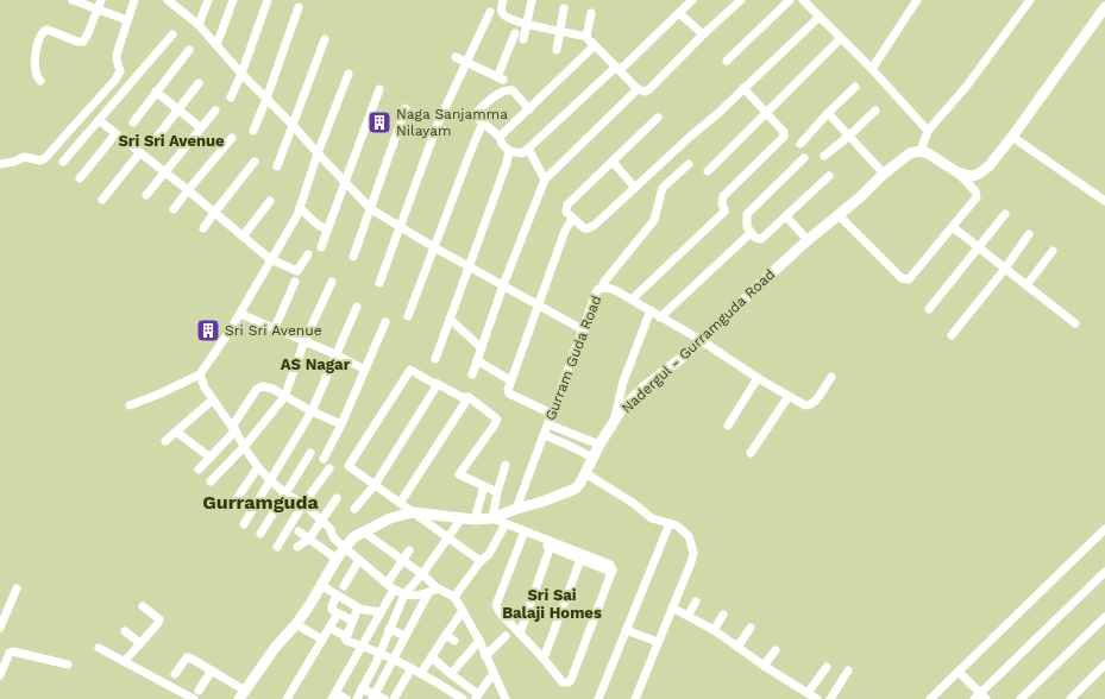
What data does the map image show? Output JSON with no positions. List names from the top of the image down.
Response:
{
  "streets": {
    "main road": ["Nadergul - Gurramguda Road"],
    "street": ["Gurram Guda Road"]
  },
  "crossings": [
    ["Nadergul - Gurramguda Road", "Gurram Guda Road"]
  ],
  "districts": [
    "Sri Sri Avenue",
    "AS Nagar",
    "Gurramguda",
    "Sri Sai Balaji Homes"
  ],
  "places": {
    "building": ["Naga Sanjamma Nilayam", "Sri Sri Avenue"]
  }
}
